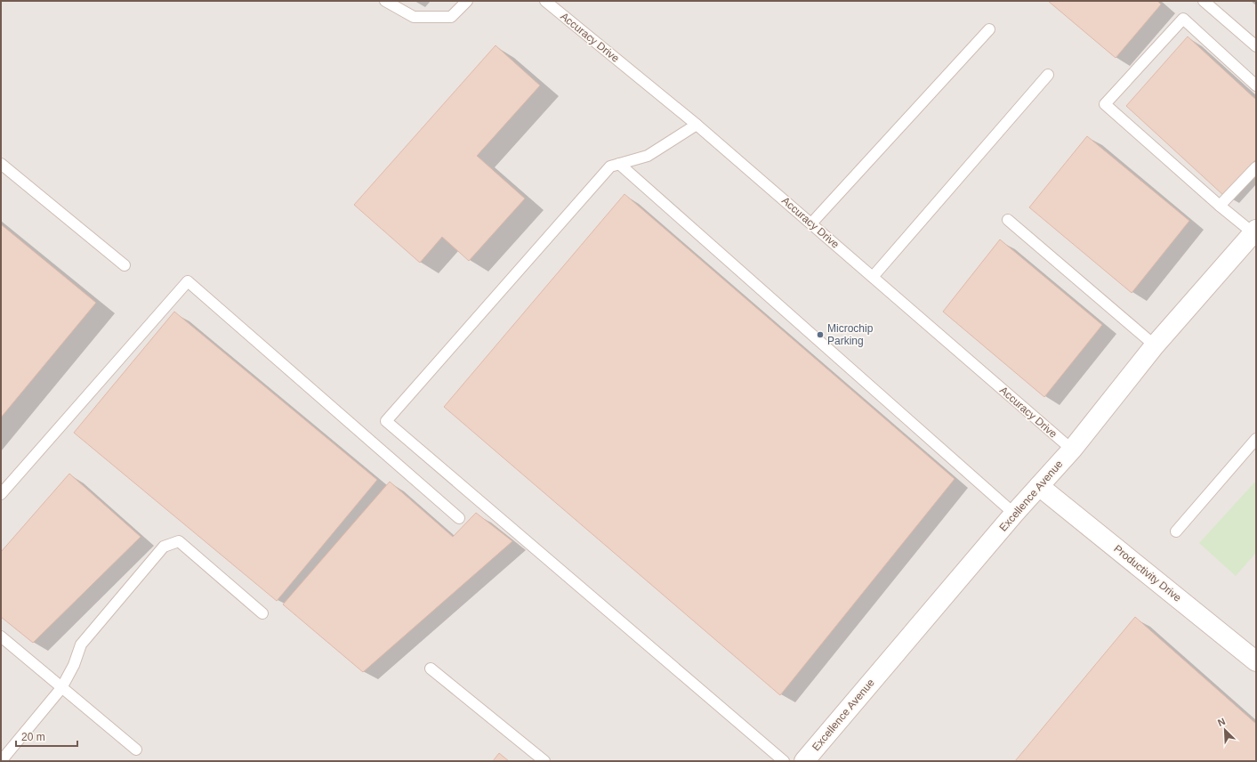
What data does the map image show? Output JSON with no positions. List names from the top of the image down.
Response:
{
  "streets": {
    "street": ["Excellence Avenue", "Productivity Drive"],
    "lane": ["Accuracy Drive"]
  },
  "crossings": [
    ["Accuracy Drive", "Excellence Avenue"],
    ["Excellence Avenue", "Productivity Drive"]
  ],
  "places": ["Microchip Parking"],
  "scale_bar": "20 m",
  "north": "top left"
}
